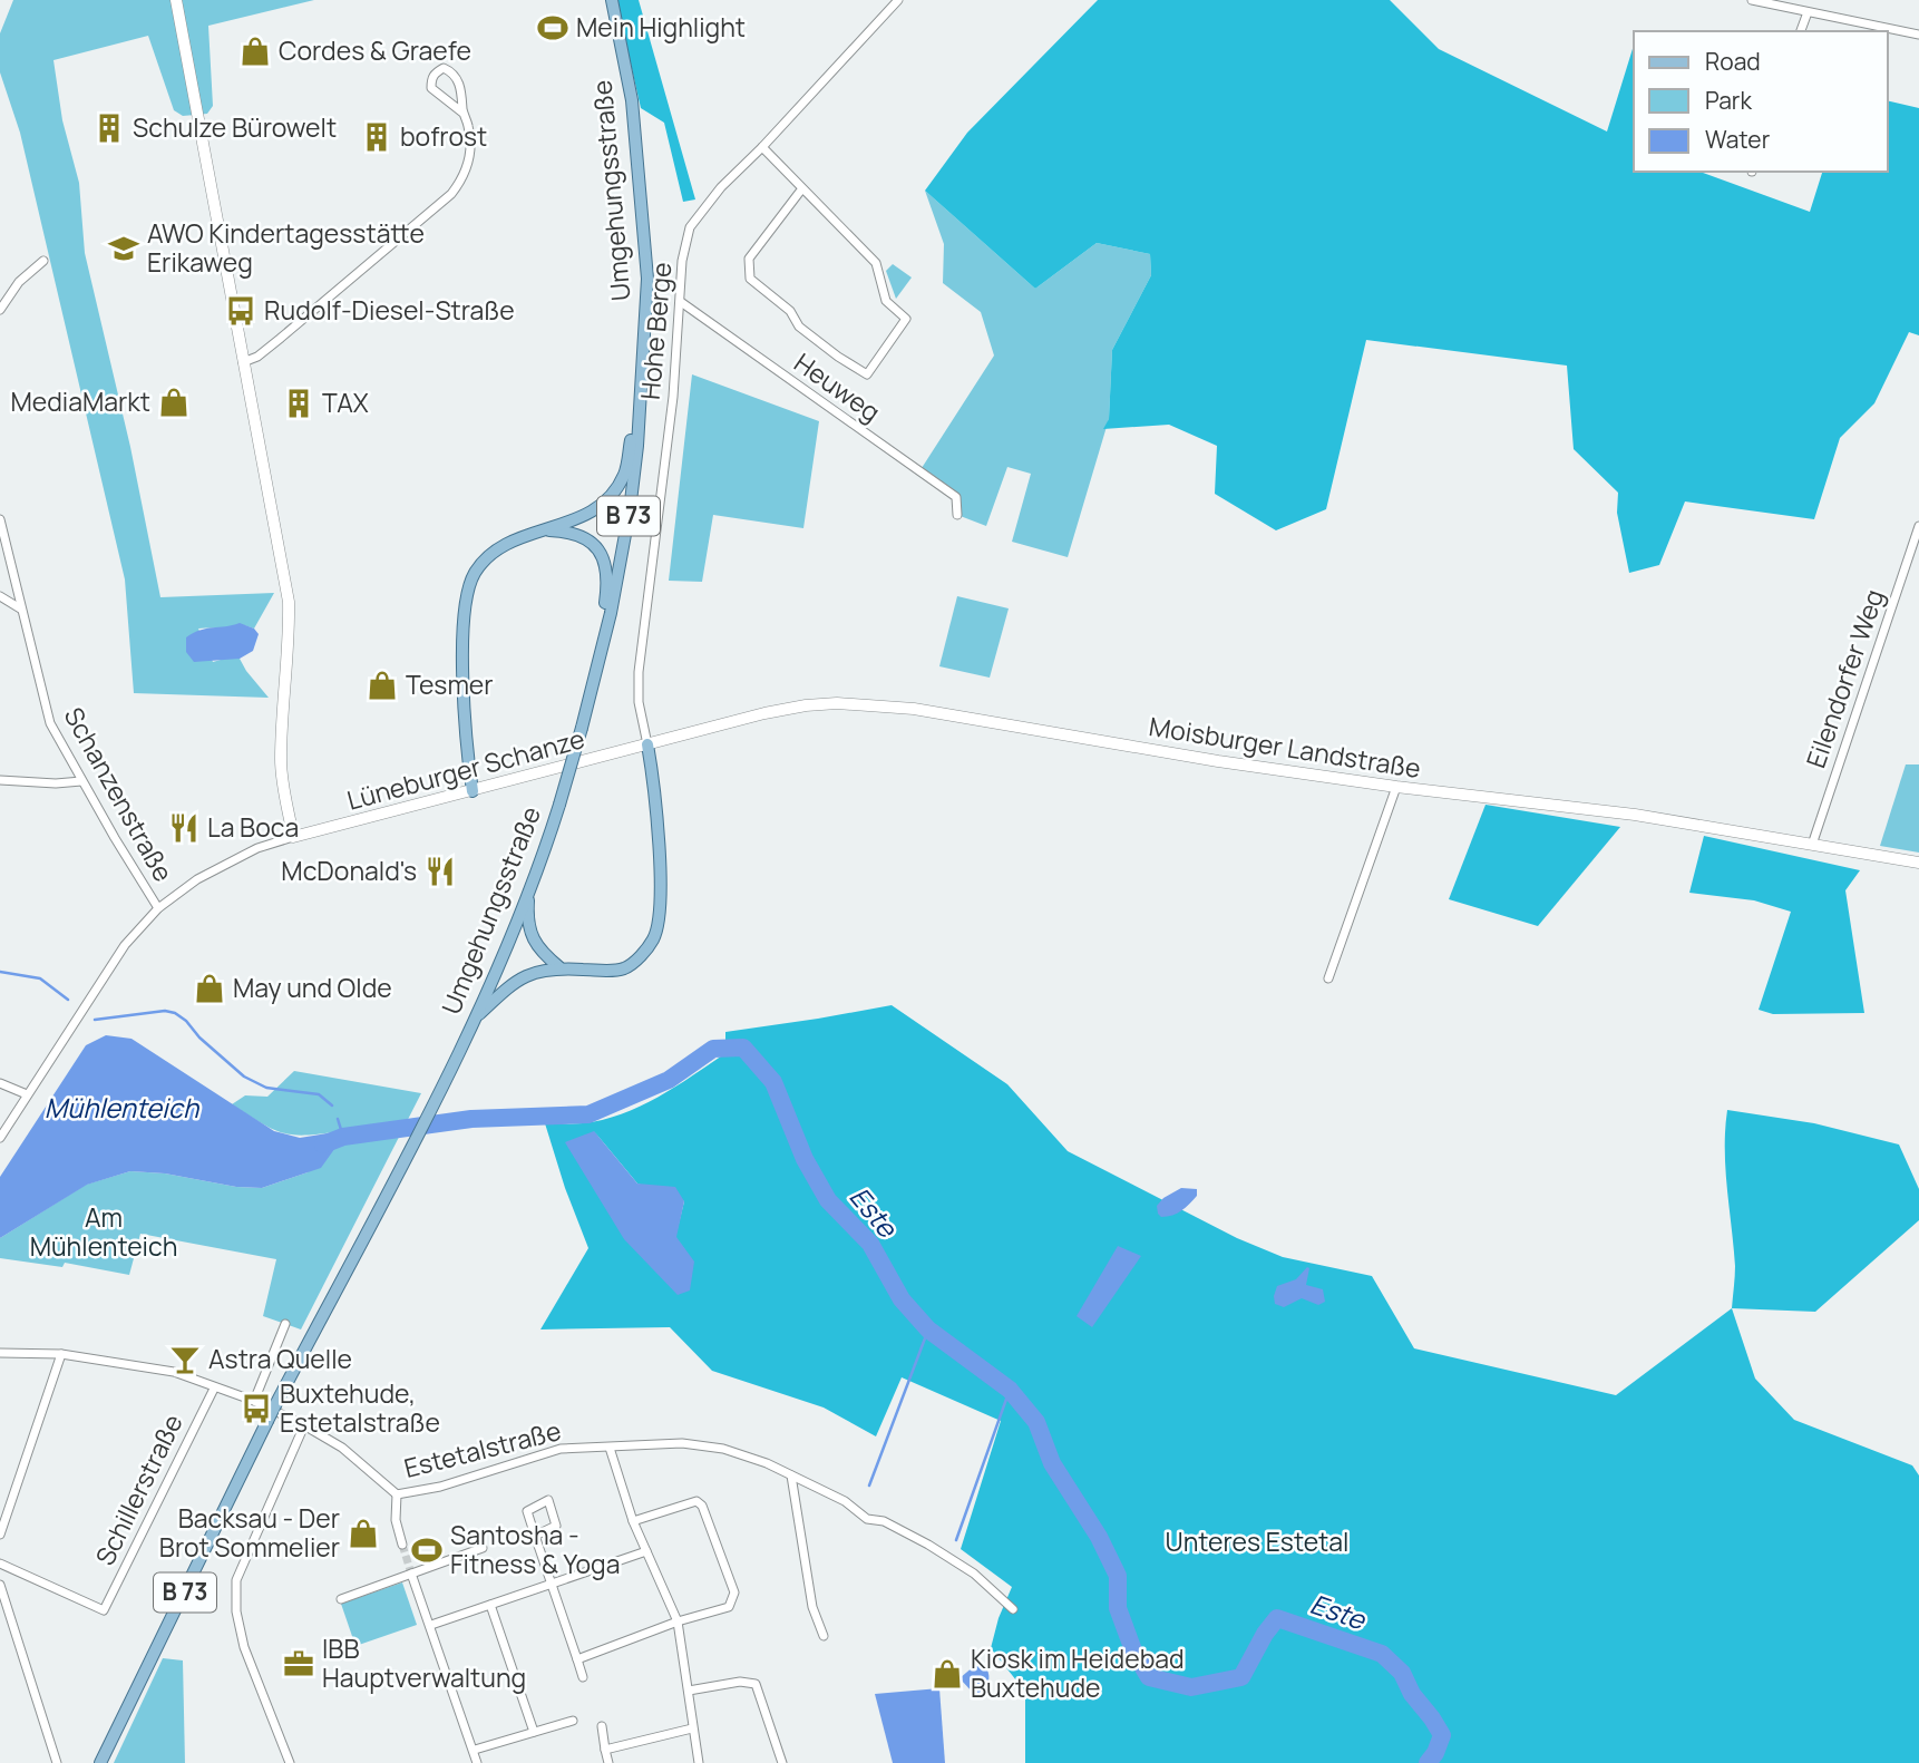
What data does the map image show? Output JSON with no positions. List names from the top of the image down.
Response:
{
  "streets": {
    "main road": [
      "Umgehungsstraße",
      "B 73",
      "Moisburger Landstraße",
      "Lüneburger Schanze"
    ],
    "street": [
      "Hohe Berge",
      "Heuweg",
      "Eilendorfer Weg",
      "Schanzenstraße",
      "Estetalstraße",
      "Schillerstraße"
    ]
  },
  "crossings": [
    ["Hohe Berge", "Heuweg"],
    ["Hohe Berge", "Moisburger Landstraße"],
    ["Hohe Berge", "Lüneburger Schanze"],
    ["Eilendorfer Weg", "Moisburger Landstraße"],
    ["Moisburger Landstraße", "Lüneburger Schanze"],
    ["Lüneburger Schanze", "Schanzenstraße"],
    ["Estetalstraße", "Schillerstraße"]
  ],
  "water": ["Mühlenteich", "Este"],
  "parks": ["Am Mühlenteich", "Unteres Estetal"],
  "places": {
    "sports": ["Mein Highlight", "Santosha - Fitness & Yoga"],
    "shop": [
      "Cordes & Graefe",
      "MediaMarkt",
      "Tesmer",
      "May und Olde",
      "Backsau - Der Brot Sommelier",
      "Kiosk im Heidebad Buxtehude"
    ],
    "building": ["Schulze Bürowelt", "bofrost", "TAX"],
    "school or university": ["AWO Kindertagesstätte Erikaweg"],
    "bus stop": ["Rudolf-Diesel-Straße", "Buxtehude, Estetalstraße"],
    "restaurant": ["La Boca", "McDonald's"],
    "bar": ["Astra Quelle"],
    "office": ["IBB Hauptverwaltung"]
  },
  "legend": ["Road", "Park", "Water"]
}
